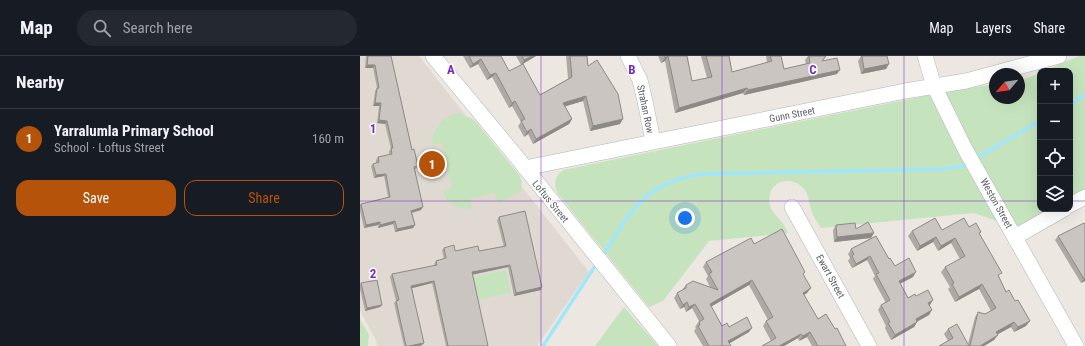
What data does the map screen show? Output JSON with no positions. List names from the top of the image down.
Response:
{
  "streets": {
    "street": [
      "Strahan Row",
      "Gunn Street",
      "Loftus Street",
      "Weston Street",
      "Ewart Street"
    ]
  },
  "crossings": [
    ["Strahan Row", "Gunn Street"],
    ["Gunn Street", "Loftus Street"],
    ["Gunn Street", "Weston Street"]
  ],
  "north": "bottom left",
  "page": {
    "header": "Map",
    "search": "Search here",
    "nav": ["Map", "Layers", "Share"],
    "heading": "Nearby",
    "map_buttons": ["+", "−"],
    "list": [
      {
        "mark": "1",
        "name": "Yarralumla Primary School",
        "note": "School · Loftus Street",
        "value": "160 m"
      }
    ],
    "pins": "1",
    "buttons": ["Save", "Share"]
  },
  "grid": {
    "columns": ["A", "B", "C"],
    "rows": ["1", "2"]
  }
}
